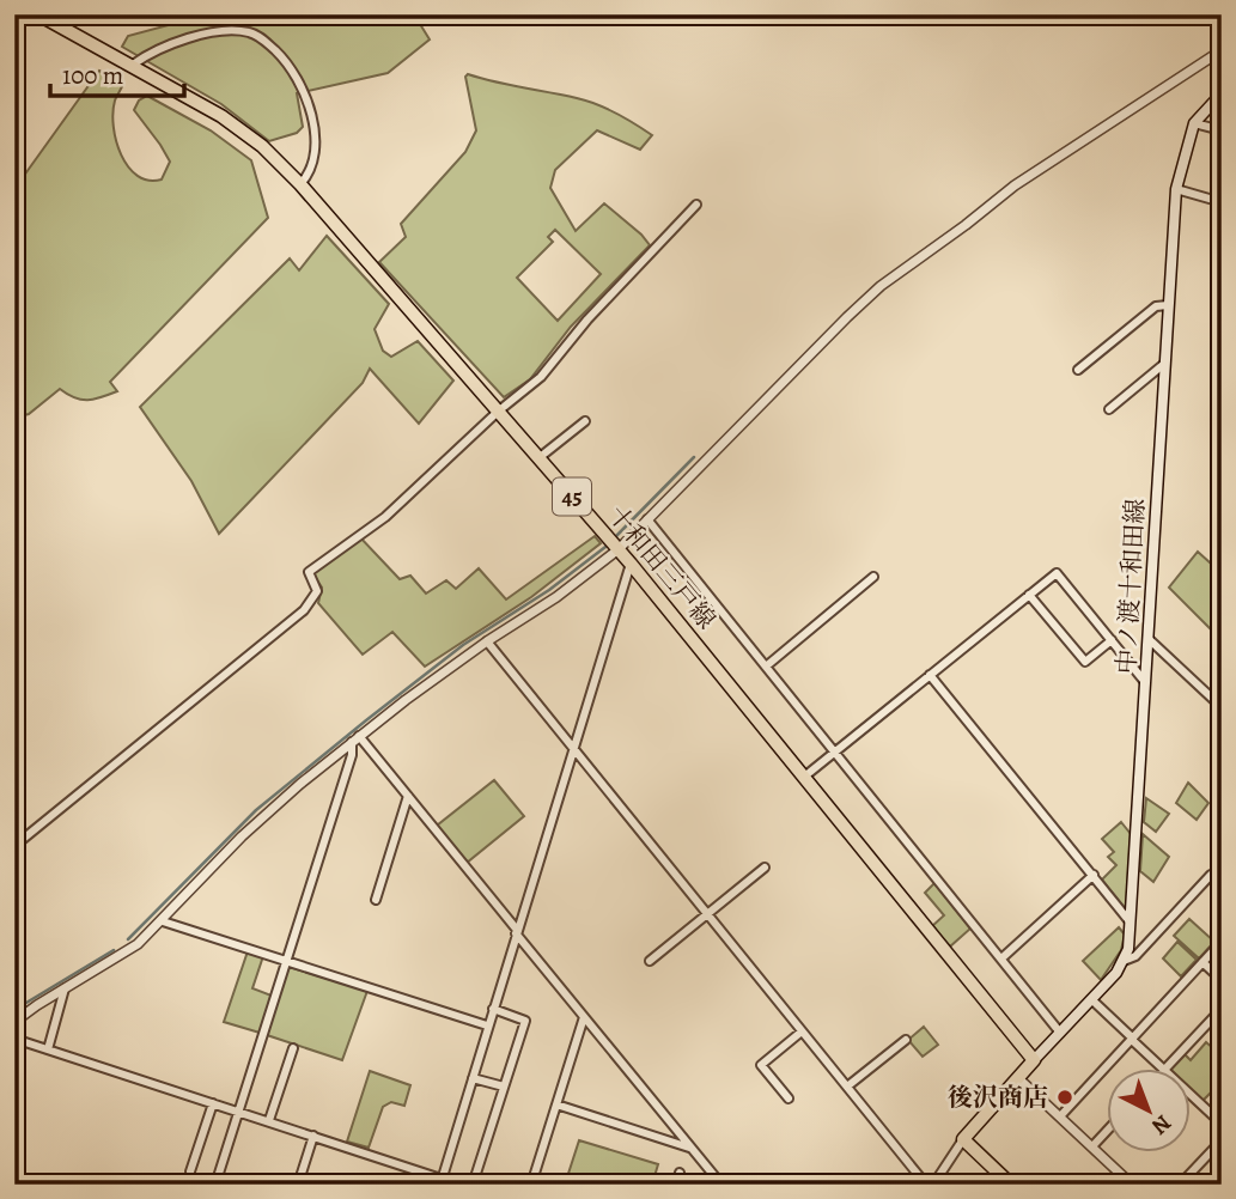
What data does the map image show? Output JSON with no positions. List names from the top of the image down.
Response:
{
  "streets": {
    "main road": ["45", "十和田三戸線", "中ノ渡十和田線"]
  },
  "crossings": [
    ["十和田三戸線", "中ノ渡十和田線"]
  ],
  "places": ["後沢商店"],
  "scale_bar": "100 m",
  "north": "bottom right"
}
